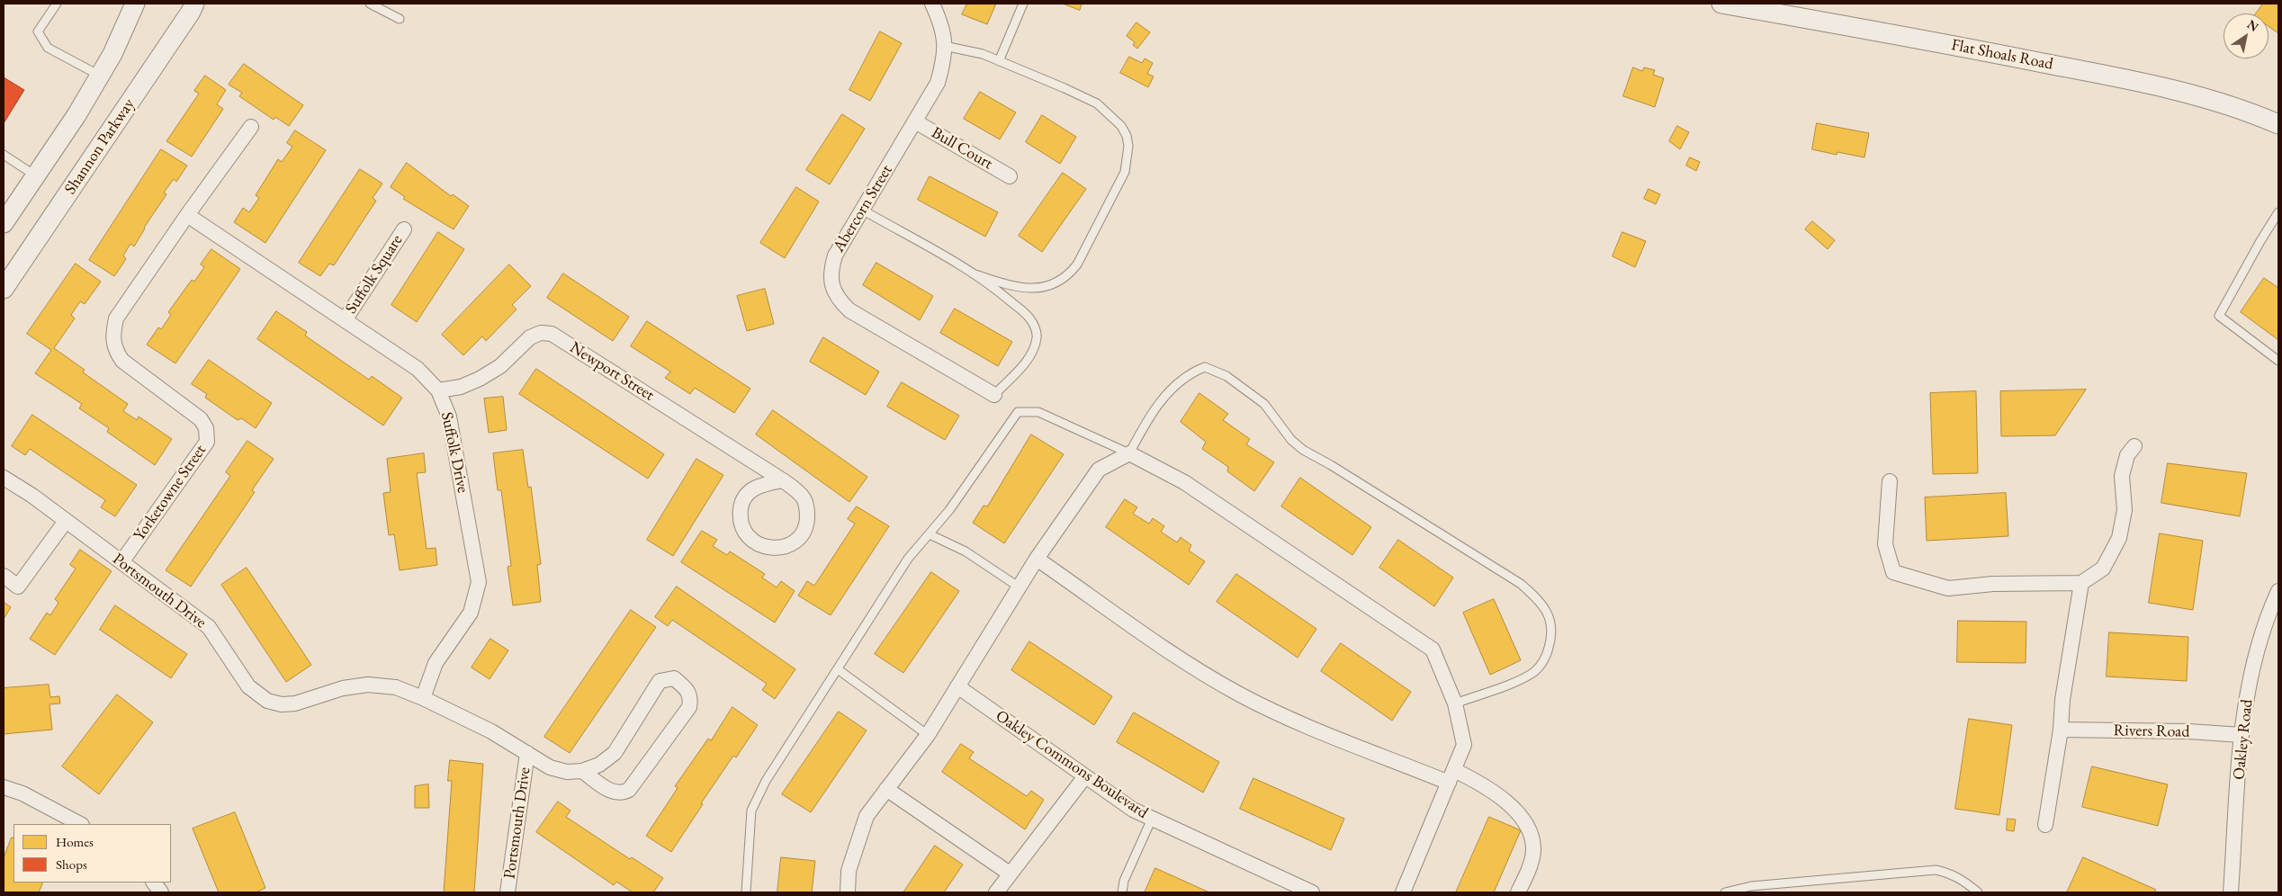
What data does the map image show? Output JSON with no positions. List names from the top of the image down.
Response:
{
  "streets": {
    "street": [
      "Flat Shoals Road",
      "Shannon Parkway",
      "Bull Court",
      "Abercorn Street",
      "Suffolk Square",
      "Newport Street",
      "Suffolk Drive",
      "Yorketowne Street",
      "Portsmouth Drive",
      "Rivers Road",
      "Oakley Road",
      "Oakley Commons Boulevard"
    ]
  },
  "crossings": [
    ["Bull Court", "Abercorn Street"],
    ["Suffolk Square", "Suffolk Drive"],
    ["Newport Street", "Suffolk Drive"],
    ["Suffolk Drive", "Yorketowne Street"],
    ["Suffolk Drive", "Portsmouth Drive"],
    ["Yorketowne Street", "Portsmouth Drive"],
    ["Rivers Road", "Oakley Road"]
  ],
  "legend": ["Homes", "Shops"],
  "north": "top right"
}
